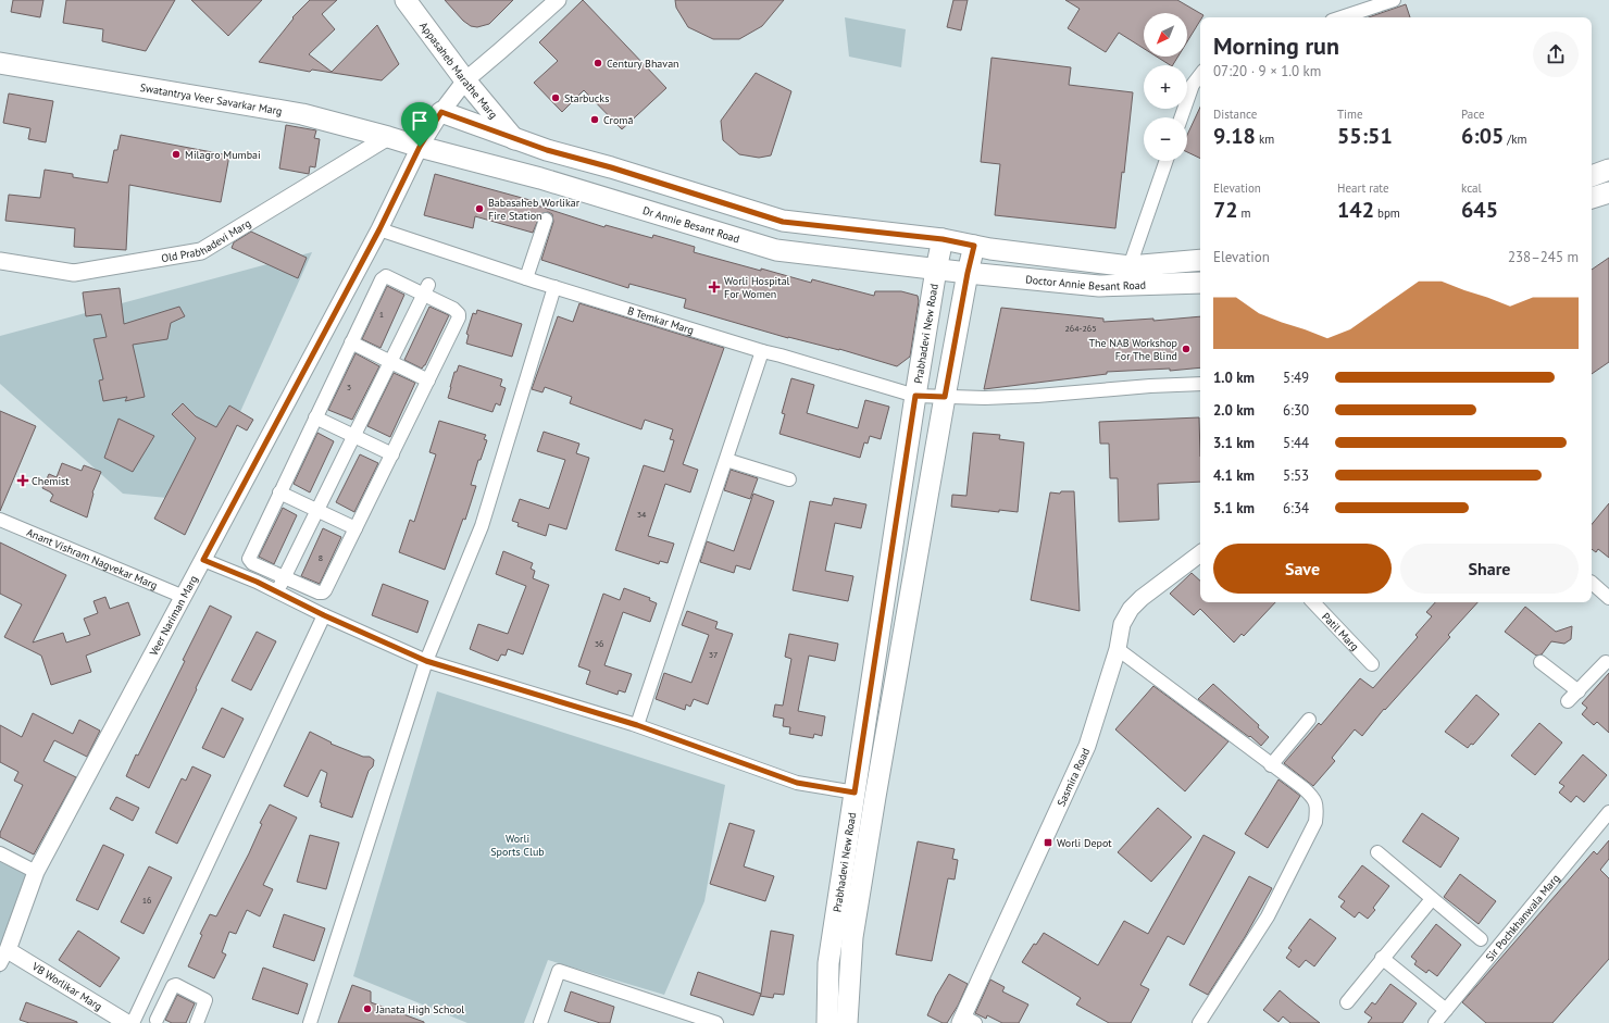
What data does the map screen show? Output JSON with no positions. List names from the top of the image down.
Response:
{
  "streets": {
    "main road": [
      "Appasaheb Marathe Marg",
      "Swatantrya Veer Savarkar Marg",
      "Dr Annie Besant Road",
      "Doctor Annie Besant Road",
      "Prabhadevi New Road"
    ],
    "street": [
      "Old Prabhadevi Marg",
      "B Temkar Marg",
      "Anant Vishram Nagvekar Marg",
      "Veer Nariman Marg",
      "Patil Marg",
      "Sasmira Road",
      "Sir Pochkhanwala Marg",
      "VB Worlikar Marg"
    ]
  },
  "crossings": [
    ["Appasaheb Marathe Marg", "Veer Nariman Marg"],
    ["Swatantrya Veer Savarkar Marg", "Dr Annie Besant Road"],
    ["Swatantrya Veer Savarkar Marg", "Old Prabhadevi Marg"],
    ["Swatantrya Veer Savarkar Marg", "Veer Nariman Marg"],
    ["Dr Annie Besant Road", "Doctor Annie Besant Road"],
    ["Dr Annie Besant Road", "Prabhadevi New Road"],
    ["Dr Annie Besant Road", "Veer Nariman Marg"],
    ["Doctor Annie Besant Road", "Prabhadevi New Road"],
    ["B Temkar Marg", "Prabhadevi New Road"],
    ["B Temkar Marg", "Veer Nariman Marg"],
    ["Anant Vishram Nagvekar Marg", "Veer Nariman Marg"],
    ["Veer Nariman Marg", "VB Worlikar Marg"]
  ],
  "parks": ["Worli Sports Club"],
  "places": {
    "other": [
      "Century Bhavan",
      "Starbucks",
      "Cromā",
      "Milagro Mumbai",
      "Babasaheb Worlikar Fire Station",
      "The NAB Workshop For The Blind",
      "Janata High School"
    ],
    "health": ["Worli Hospital For Women", "Chemist"],
    "transit": ["Worli Depot"]
  },
  "house_numbers": [
    "1",
    "264-265",
    "3",
    "34",
    "8",
    "36",
    "37",
    "16"
  ],
  "north": "bottom left",
  "page": {
    "map_buttons": ["+", "−"],
    "heading": ["Morning run", "07:20 · 9 × 1.0 km"],
    "stats": [
      ["Distance", "9.18 km"],
      ["Time", "55:51"],
      ["Pace", "6:05 /km"],
      ["Elevation", "72 m"],
      ["Heart rate", "142 bpm"],
      ["kcal", "645"]
    ],
    "chart": ["Elevation", "238–245 m"],
    "list": [
      {
        "name": "1.0 km",
        "note": "5:49"
      },
      {
        "name": "2.0 km",
        "note": "6:30"
      },
      {
        "name": "3.1 km",
        "note": "5:44"
      },
      {
        "name": "4.1 km",
        "note": "5:53"
      },
      {
        "name": "5.1 km",
        "note": "6:34"
      }
    ],
    "buttons": ["Save", "Share"]
  }
}
